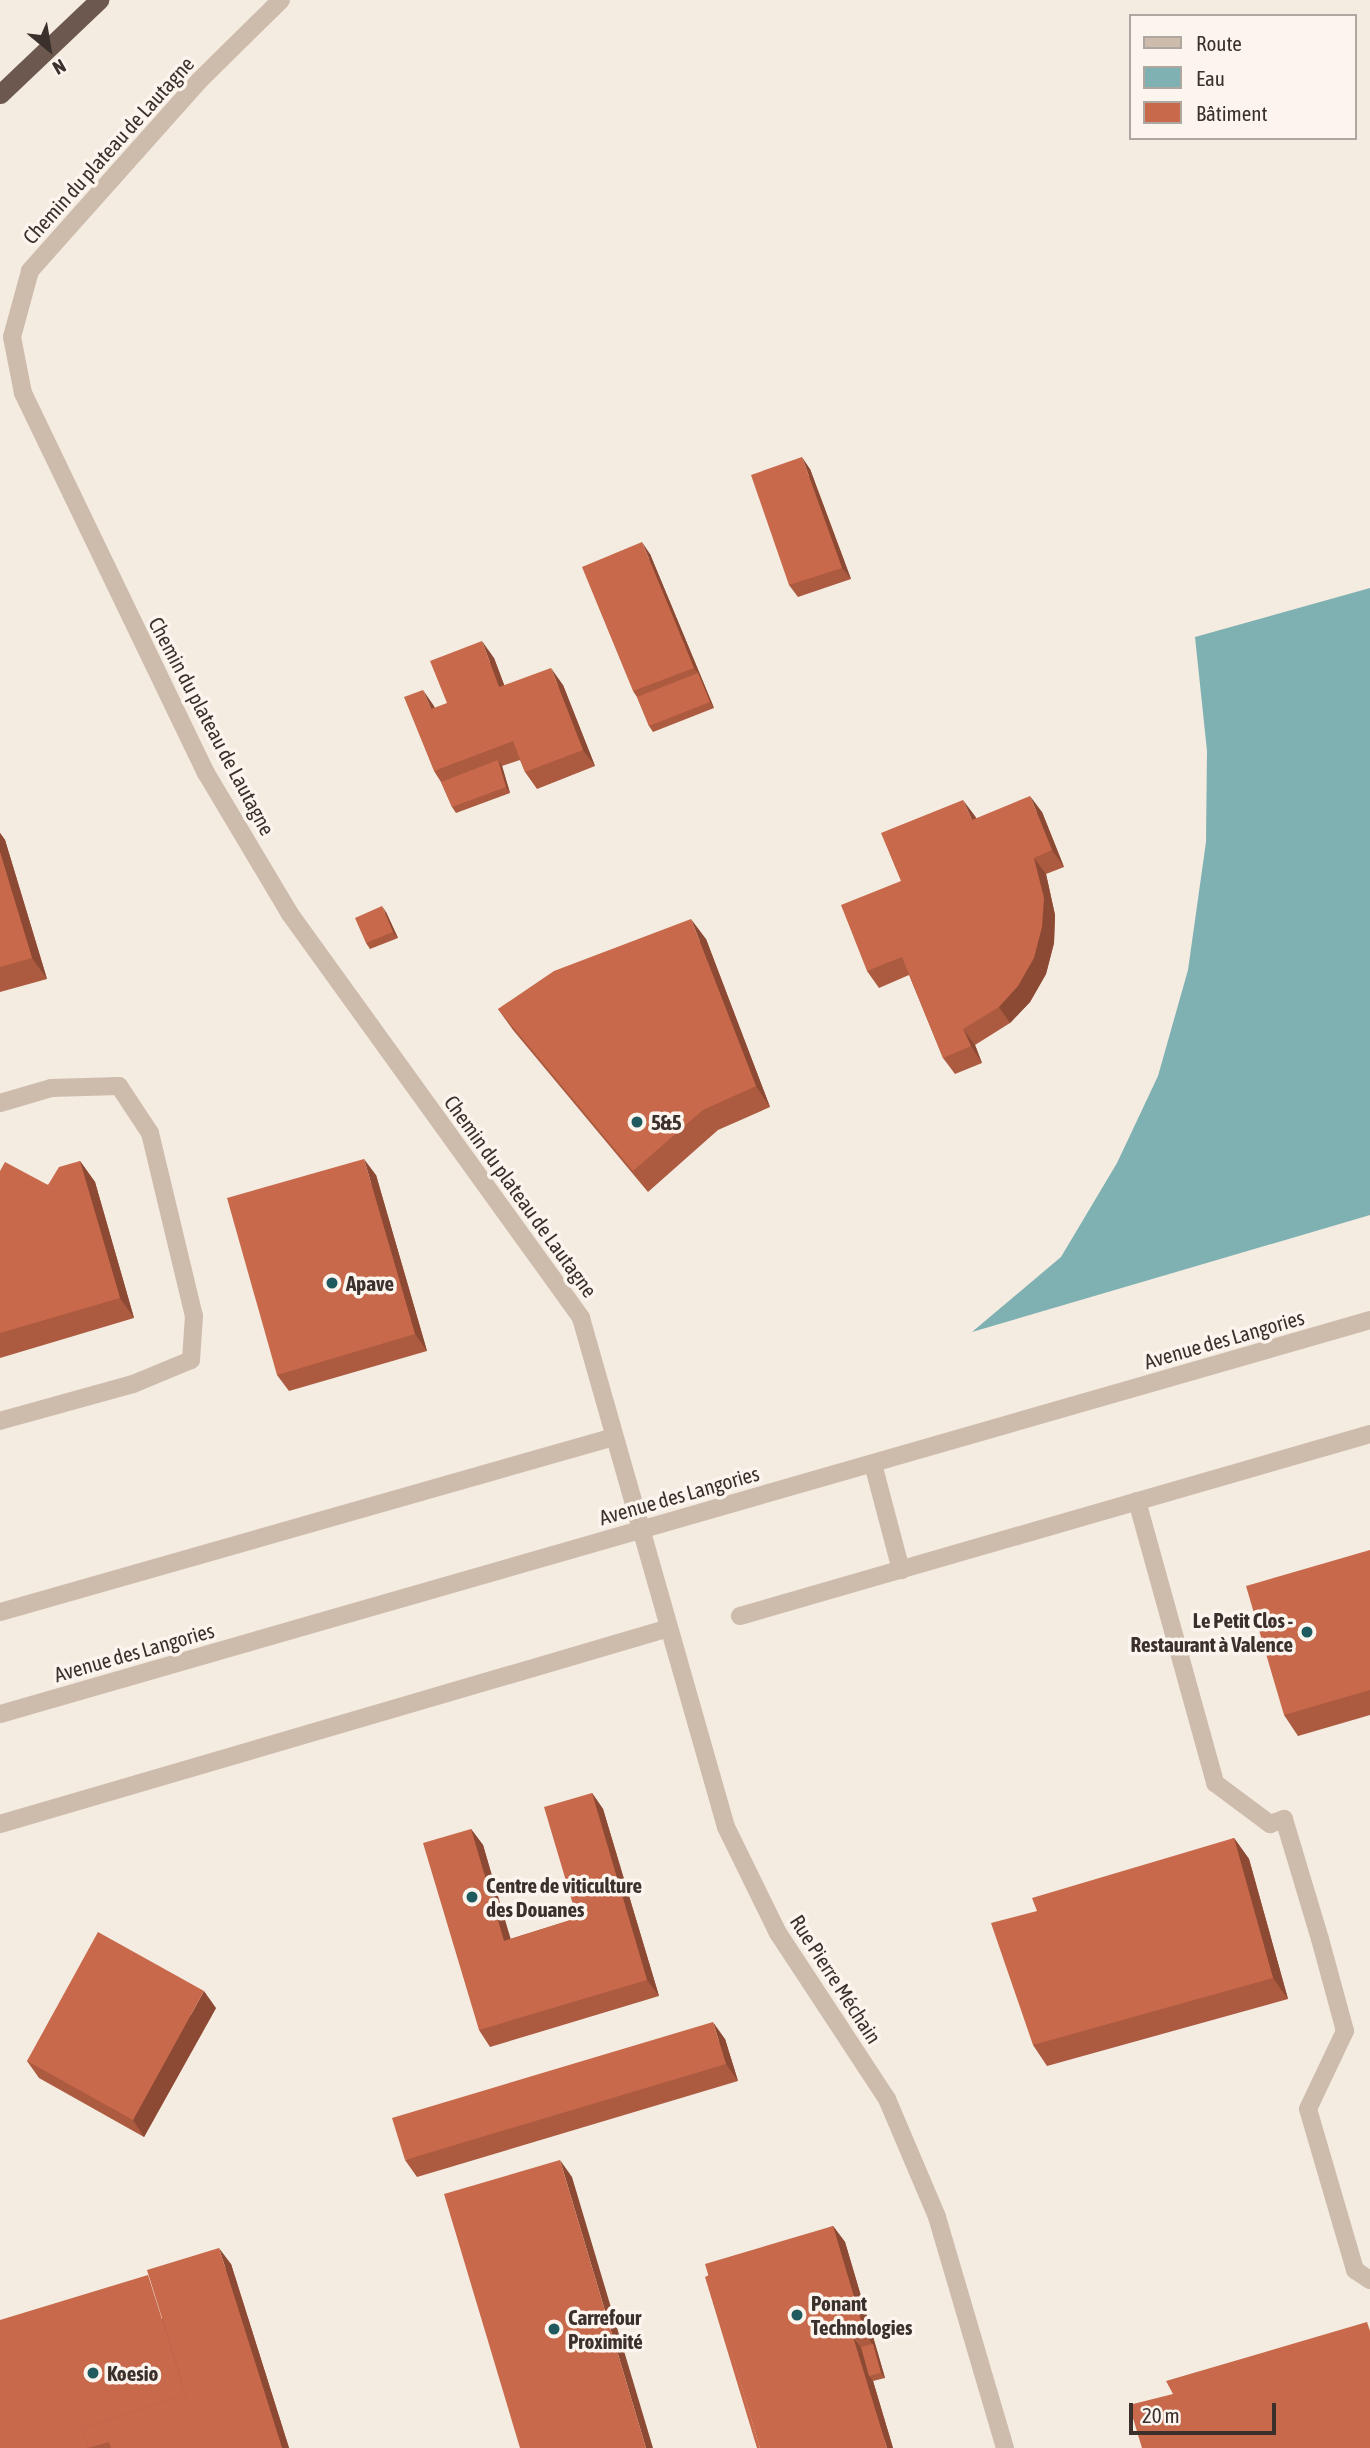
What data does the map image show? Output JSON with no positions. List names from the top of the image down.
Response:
{
  "streets": {
    "street": ["Chemin du plateau de Lautagne", "Avenue des Langories", "Rue Pierre Méchain"]
  },
  "crossings": [
    ["Chemin du plateau de Lautagne", "Avenue des Langories"],
    ["Chemin du plateau de Lautagne", "Rue Pierre Méchain"],
    ["Avenue des Langories", "Rue Pierre Méchain"]
  ],
  "places": [
    "5&5",
    "Apave",
    "Le Petit Clos - Restaurant à Valence",
    "Centre de viticulture des Douanes",
    "Ponant Technologies",
    "Carrefour Proximité",
    "Koesio"
  ],
  "legend": ["Route", "Eau", "Bâtiment"],
  "scale_bar": "20 m",
  "north": "bottom right"
}
